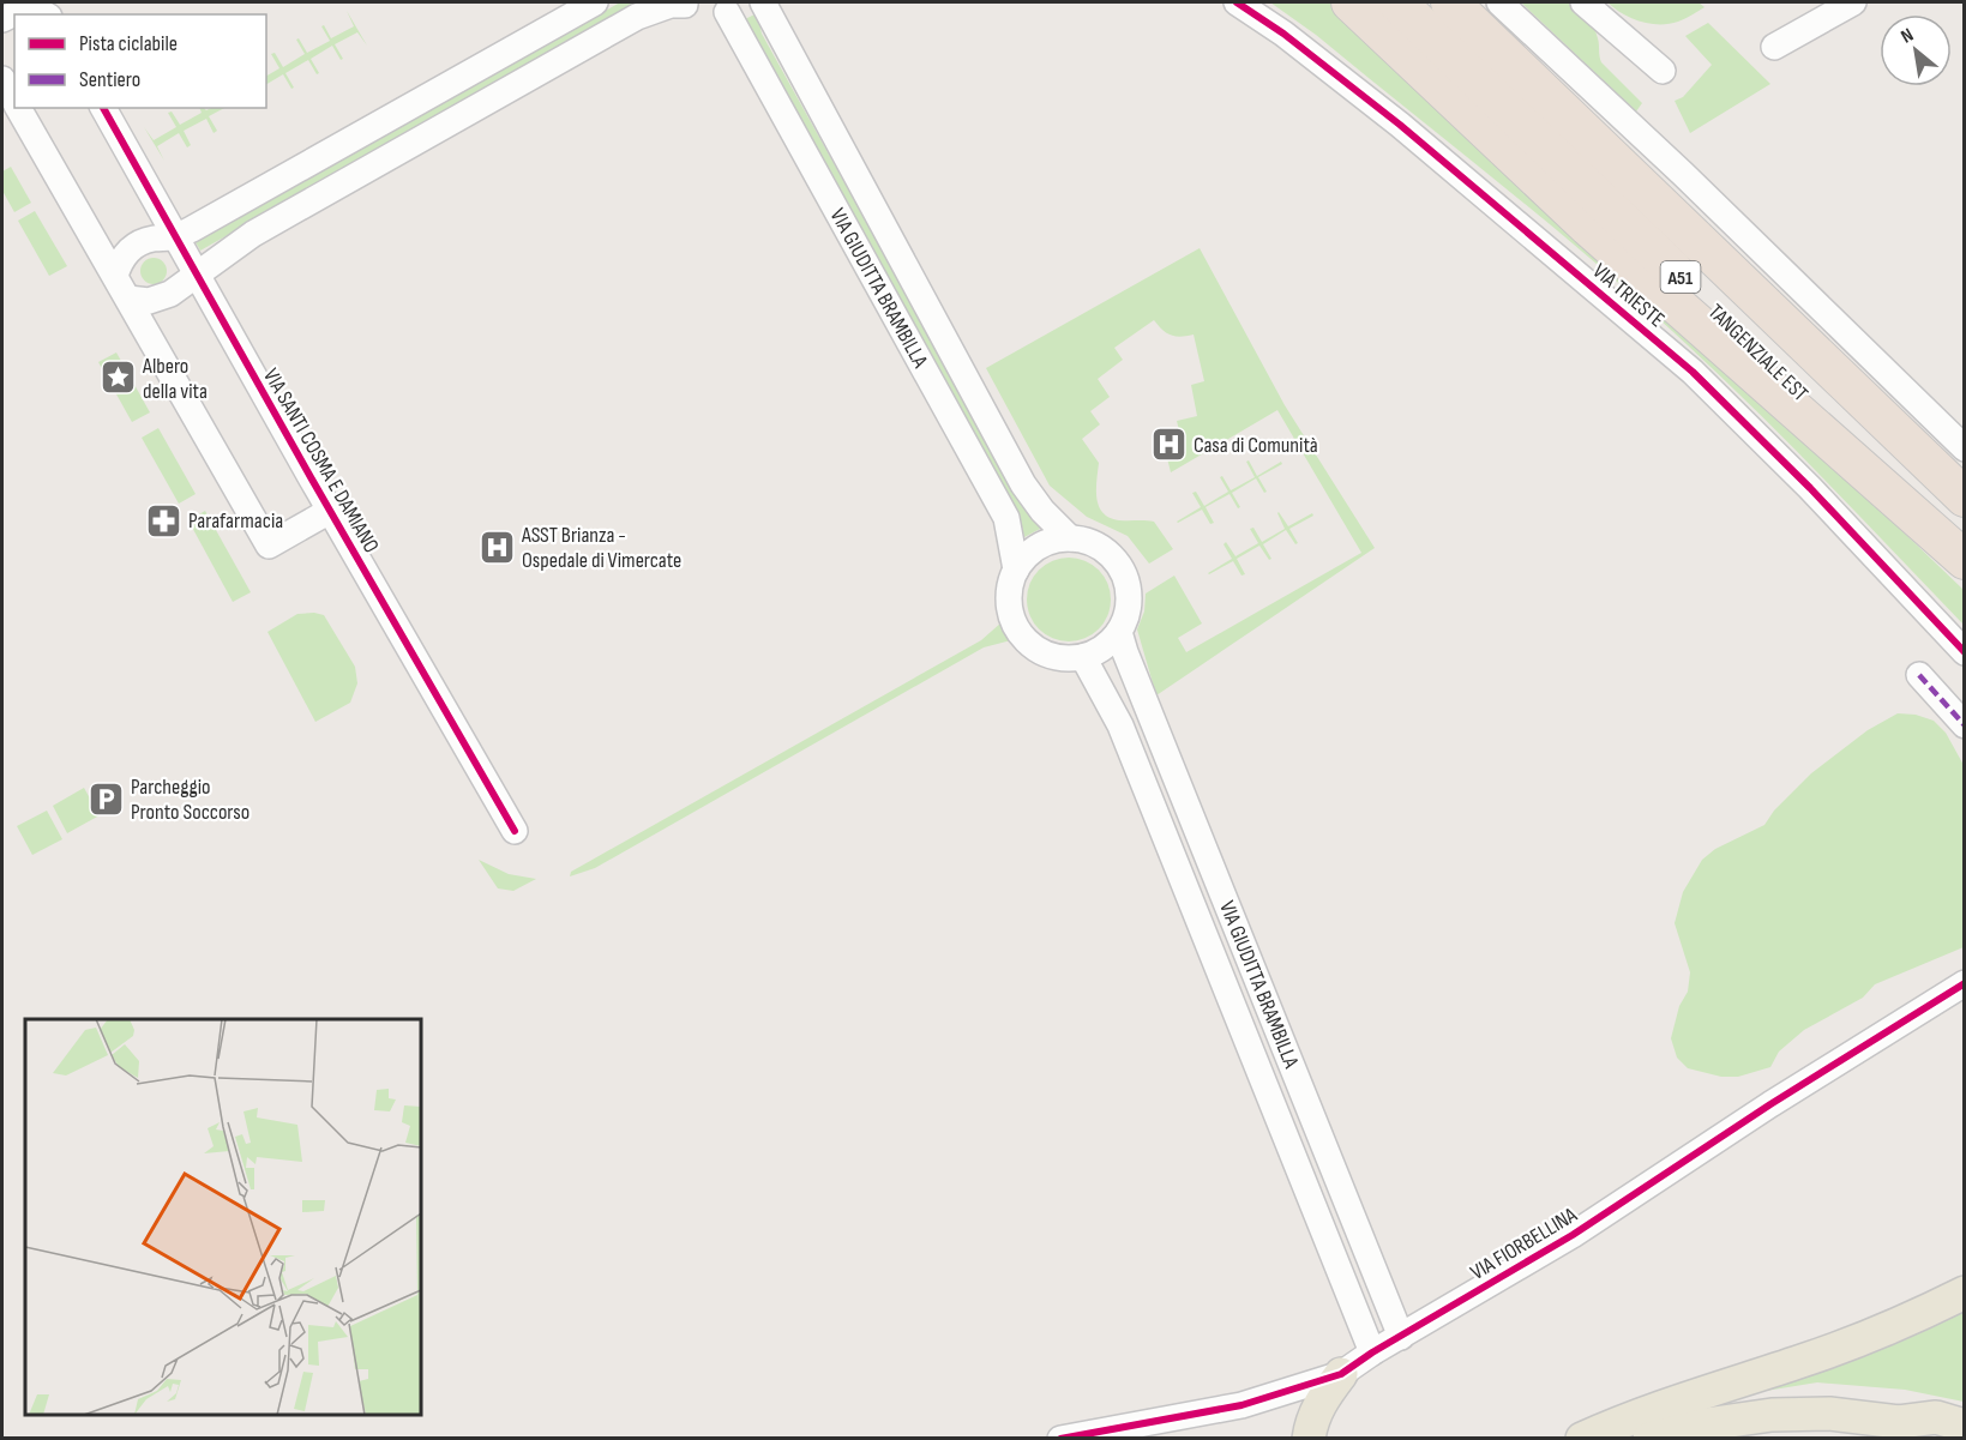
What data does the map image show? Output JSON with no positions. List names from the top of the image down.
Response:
{
  "streets": {
    "highway": ["A51", "TANGENZIALE EST"],
    "street": [
      "VIA GIUDITTA BRAMBILLA",
      "VIA TRIESTE",
      "VIA SANTI COSMA E DAMIANO",
      "VIA FIORBELLINA"
    ]
  },
  "crossings": [
    ["VIA GIUDITTA BRAMBILLA", "VIA FIORBELLINA"]
  ],
  "places": {
    "place": ["Albero della vita"],
    "hospital": ["Casa di Comunità", "ASST Brianza - Ospedale di Vimercate"],
    "pharmacy": ["Parafarmacia"],
    "parking": ["Parcheggio Pronto Soccorso"]
  },
  "legend": ["Pista ciclabile", "Sentiero"],
  "north": "top left"
}
